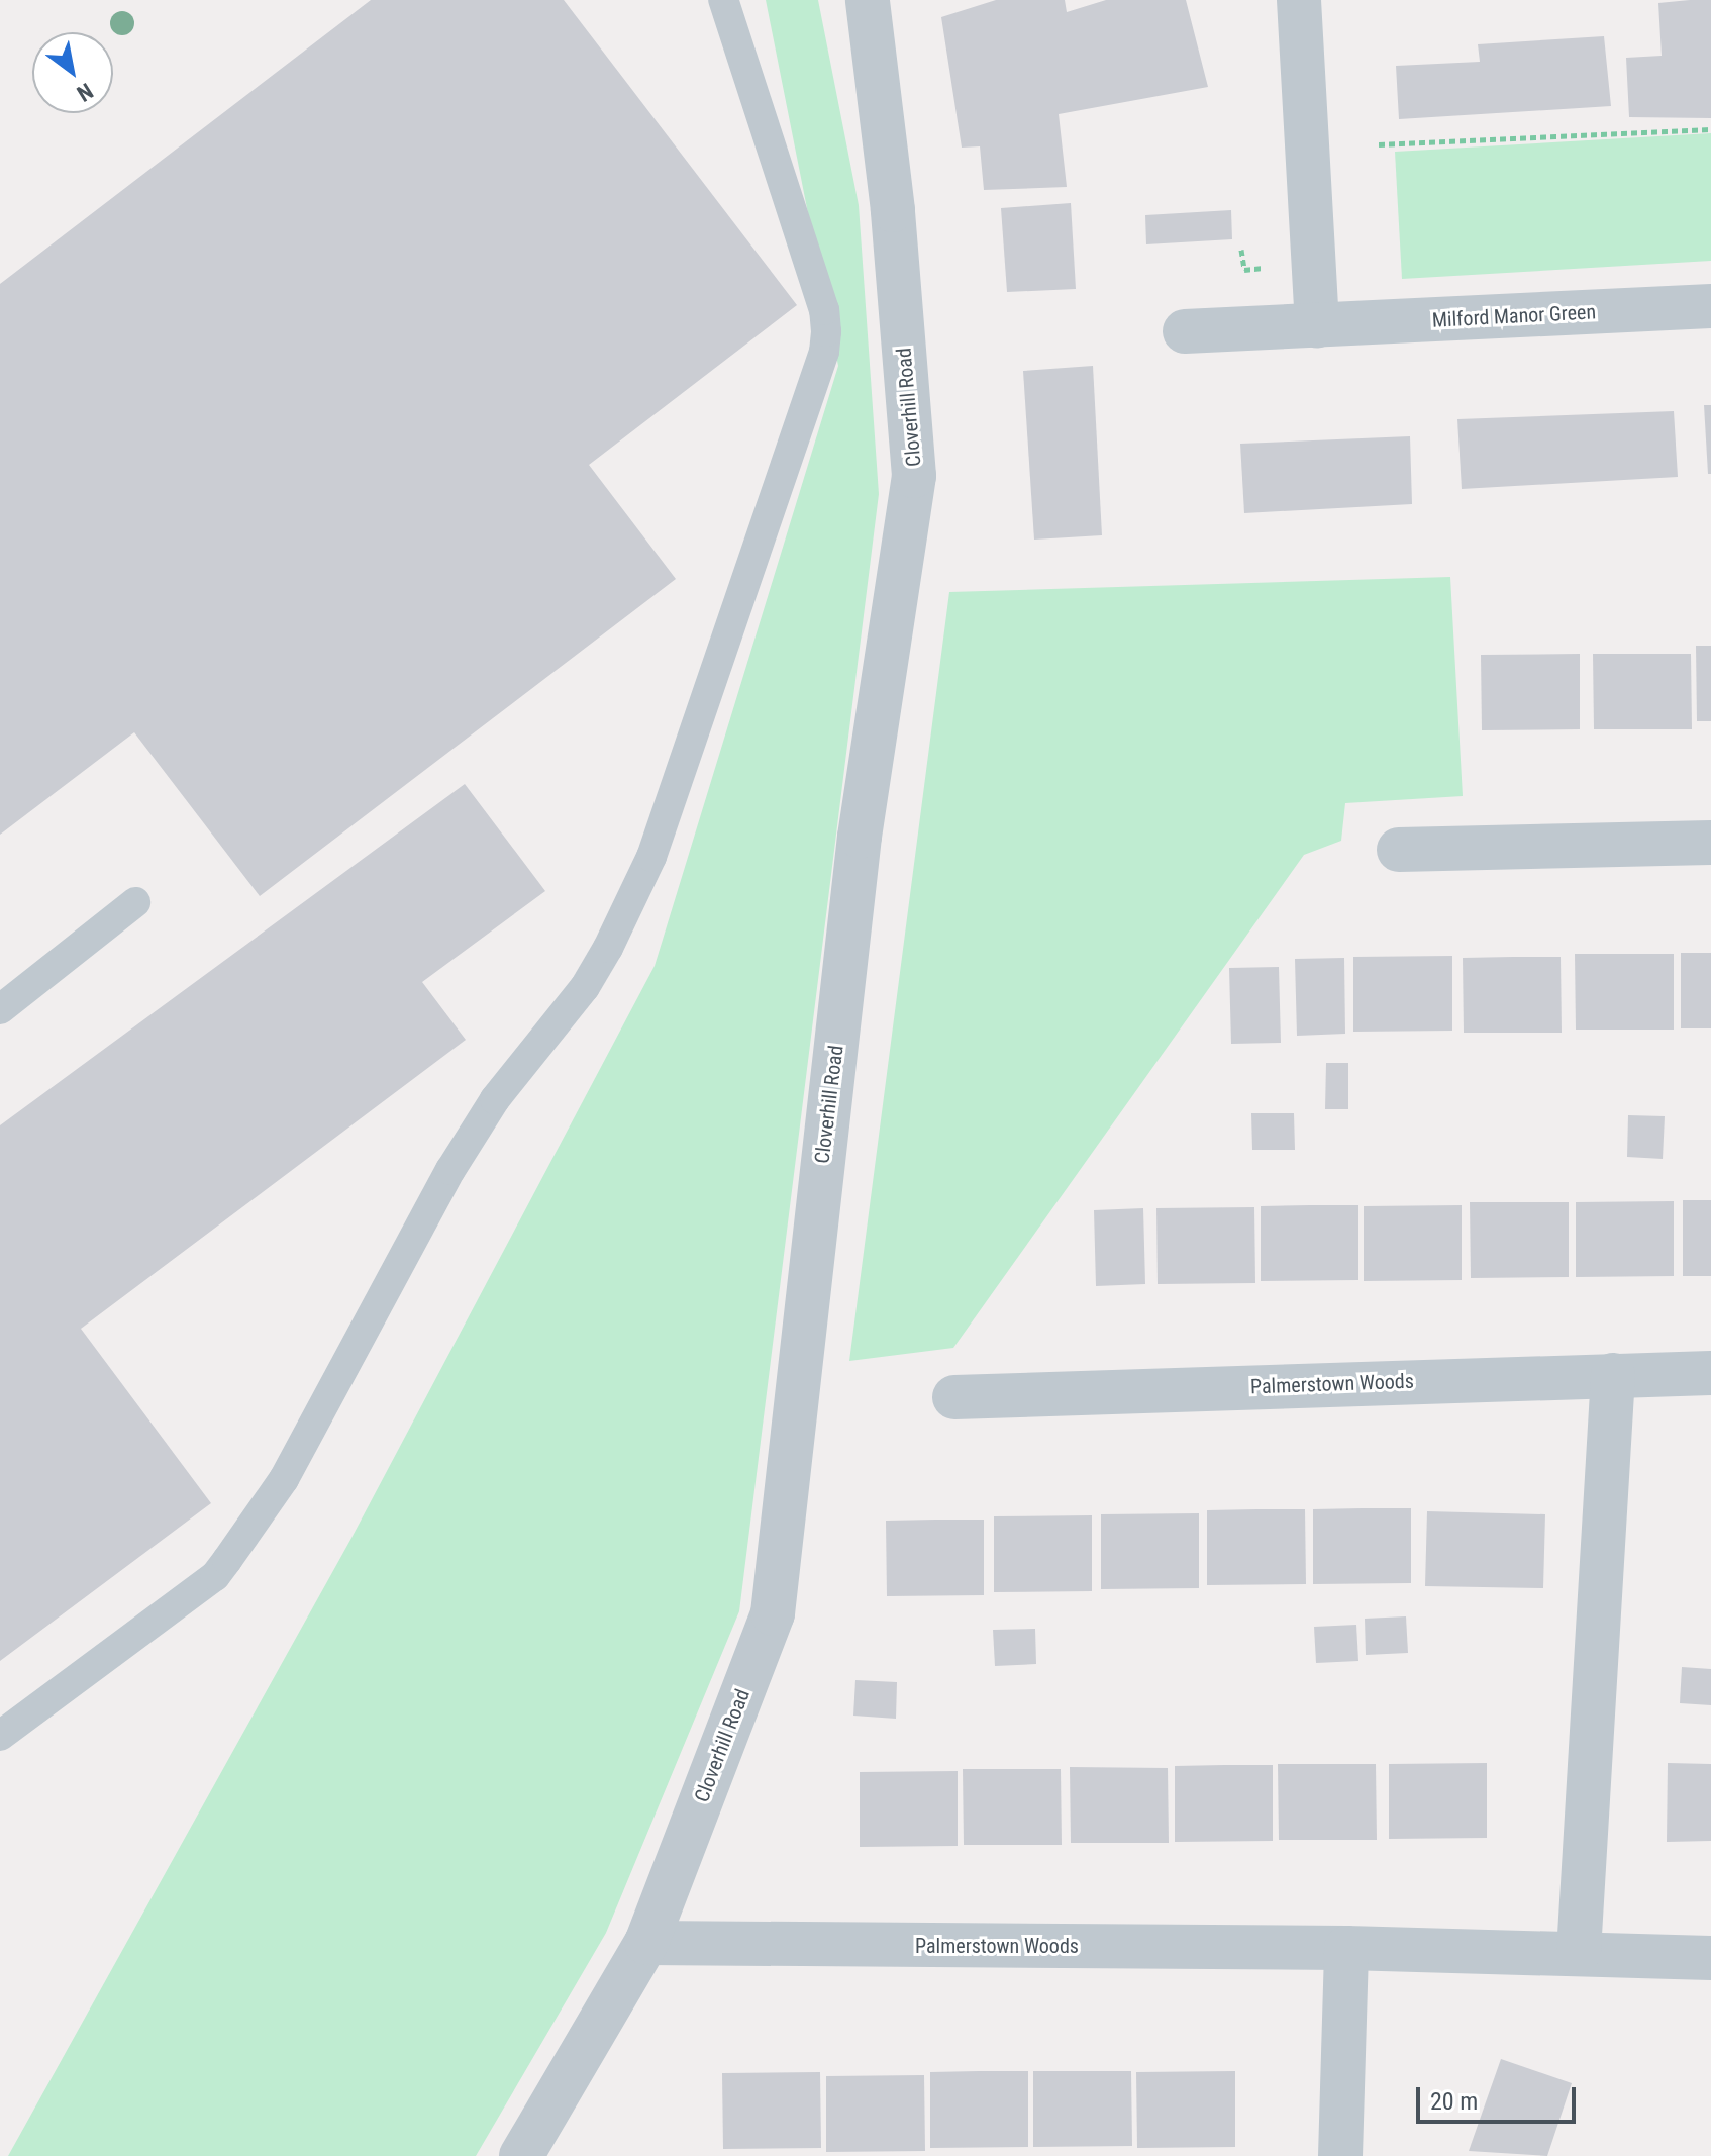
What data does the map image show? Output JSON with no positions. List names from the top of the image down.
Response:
{
  "streets": {
    "street": ["Milford Manor Green", "Cloverhill Road", "Palmerstown Woods"]
  },
  "crossings": [
    ["Cloverhill Road", "Palmerstown Woods"]
  ],
  "scale_bar": "20 m",
  "north": "bottom right"
}
